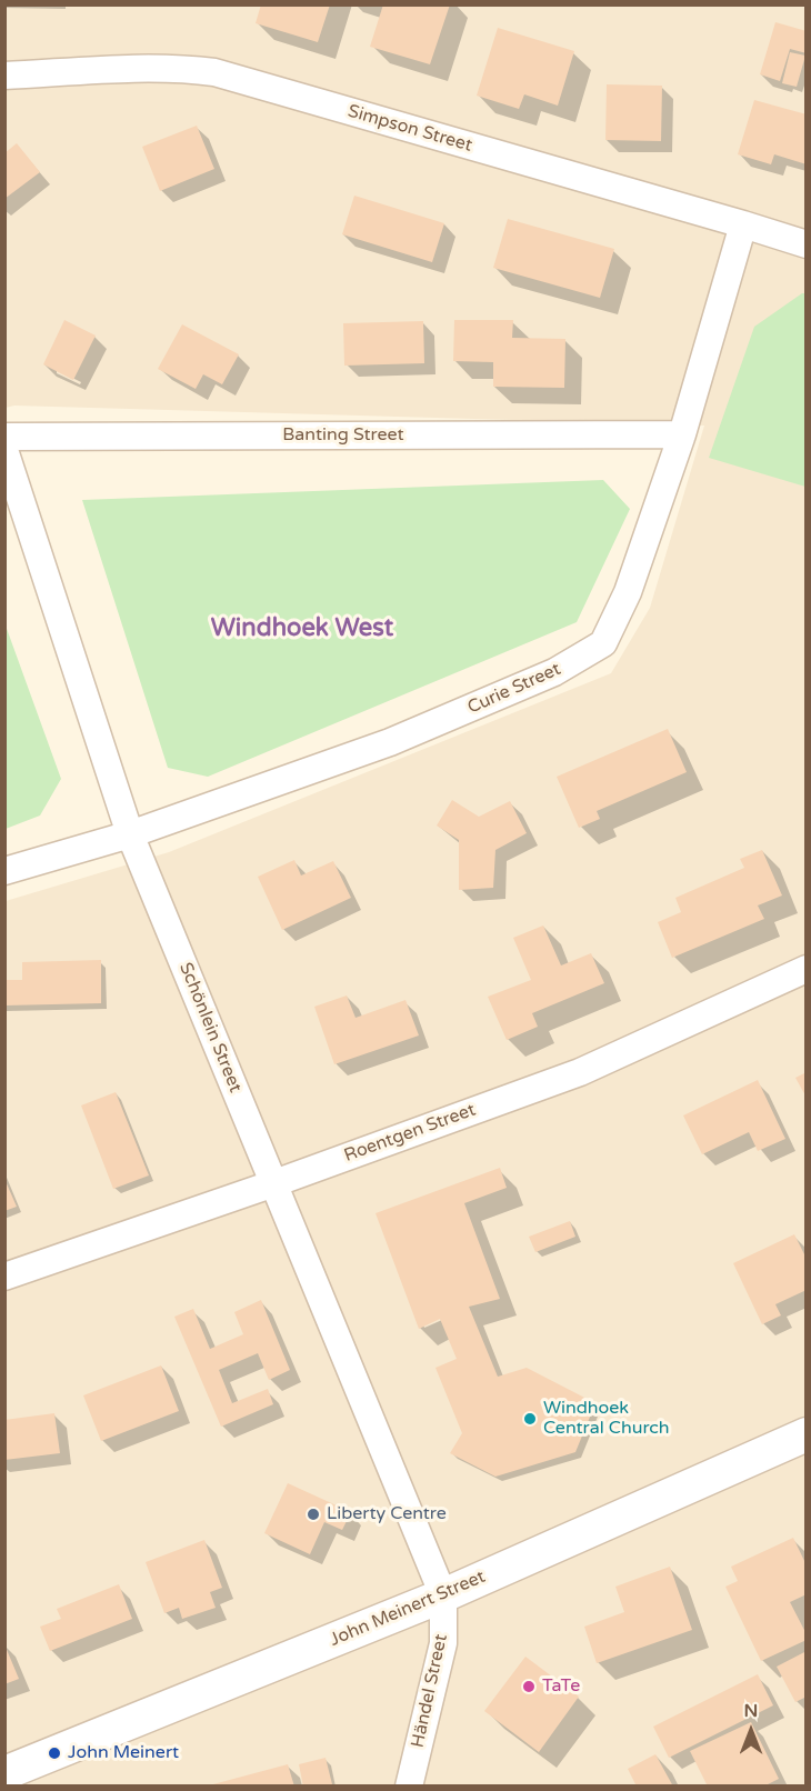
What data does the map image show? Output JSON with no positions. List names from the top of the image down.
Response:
{
  "streets": {
    "street": [
      "Simpson Street",
      "Banting Street",
      "Curie Street",
      "Schönlein Street",
      "Roentgen Street",
      "John Meinert Street",
      "Händel Street"
    ]
  },
  "crossings": [
    ["Simpson Street", "Curie Street"],
    ["Banting Street", "Curie Street"],
    ["Curie Street", "Schönlein Street"],
    ["Schönlein Street", "Roentgen Street"],
    ["Schönlein Street", "John Meinert Street"],
    ["Schönlein Street", "Händel Street"],
    ["John Meinert Street", "Händel Street"]
  ],
  "districts": ["Windhoek West"],
  "places": [
    "Windhoek Central Church",
    "Liberty Centre",
    "TaTe",
    "John Meinert"
  ],
  "north": "top"
}
